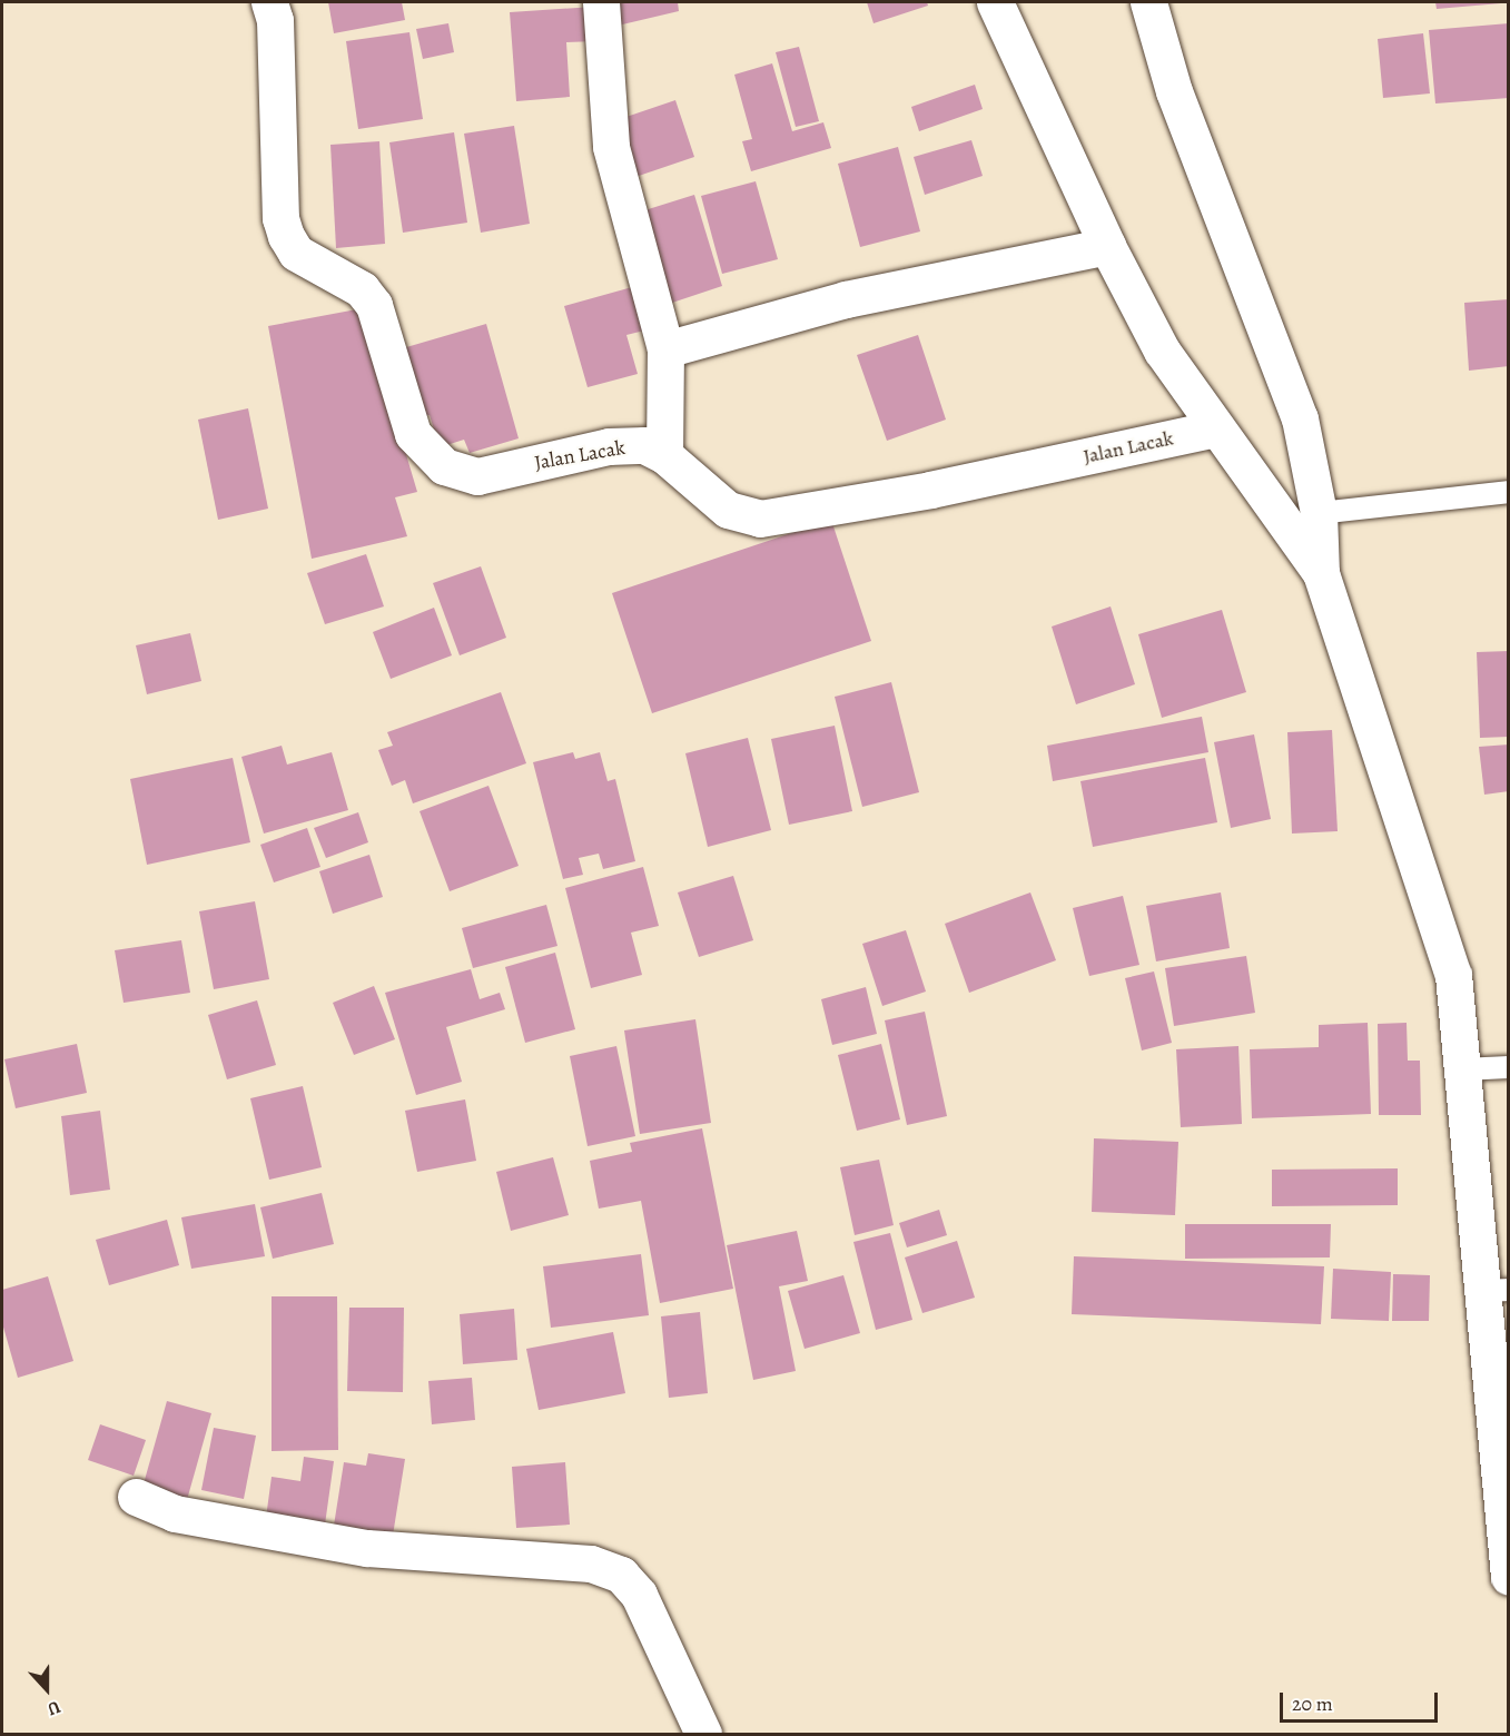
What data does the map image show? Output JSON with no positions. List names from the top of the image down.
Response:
{
  "streets": {
    "street": ["Jalan Lacak"]
  },
  "scale_bar": "20 m",
  "north": "bottom"
}
